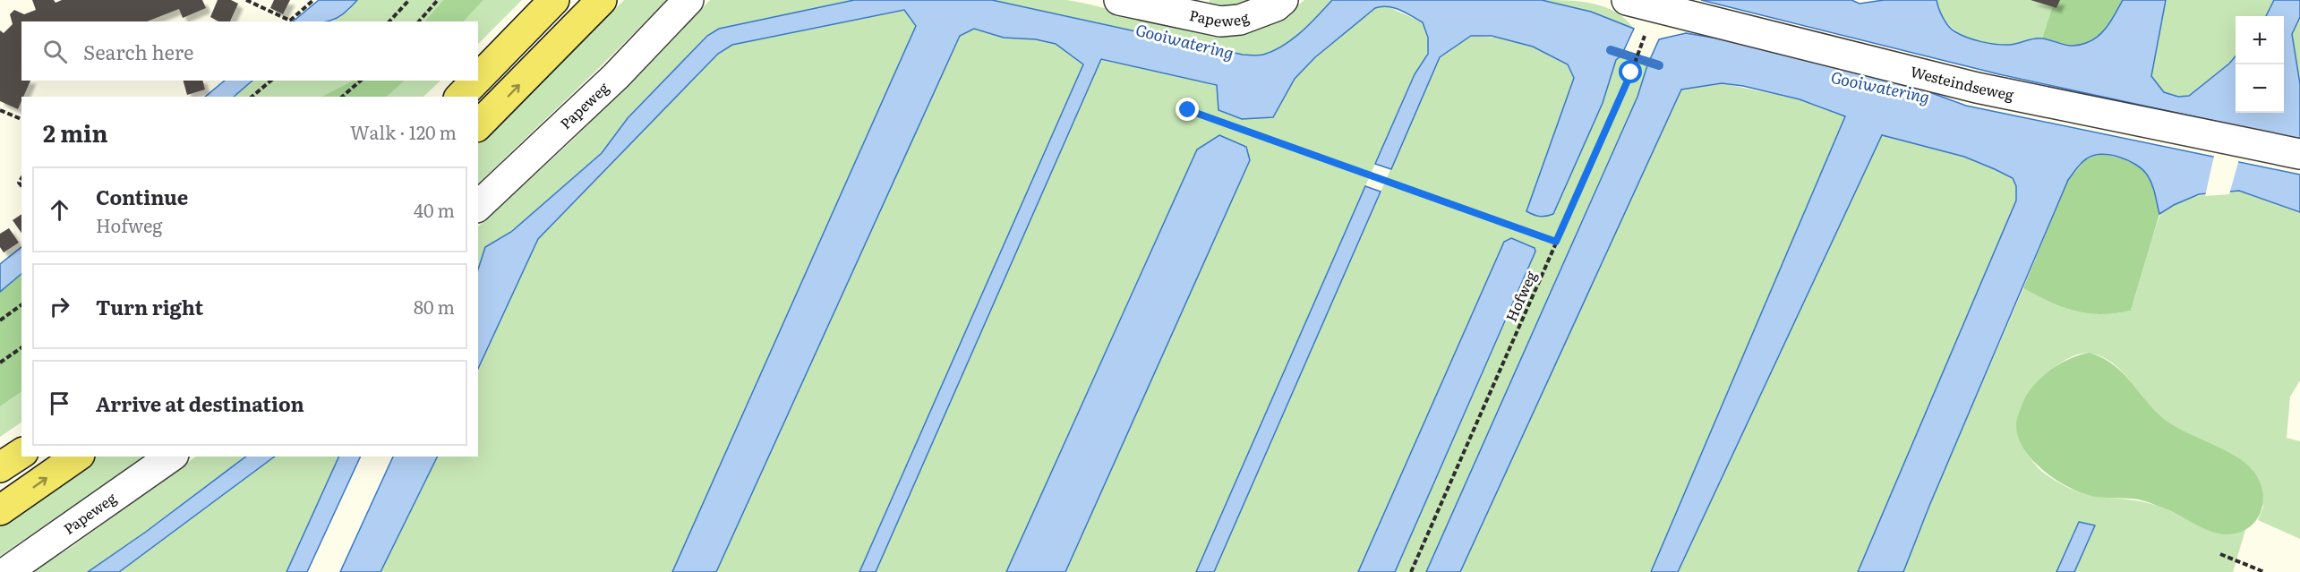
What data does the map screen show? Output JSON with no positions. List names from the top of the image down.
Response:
{
  "streets": {
    "street": ["Papeweg", "Westeindseweg"],
    "path": ["Hofweg"]
  },
  "water": ["Gooiwatering"],
  "page": {
    "map_buttons": ["+", "−"],
    "search": "Search here",
    "heading": ["2 min", "Walk · 120 m"],
    "list": [
      ["Continue", "Hofweg", "40 m"],
      ["Turn right", "80 m"],
      "Arrive at destination"
    ]
  }
}
